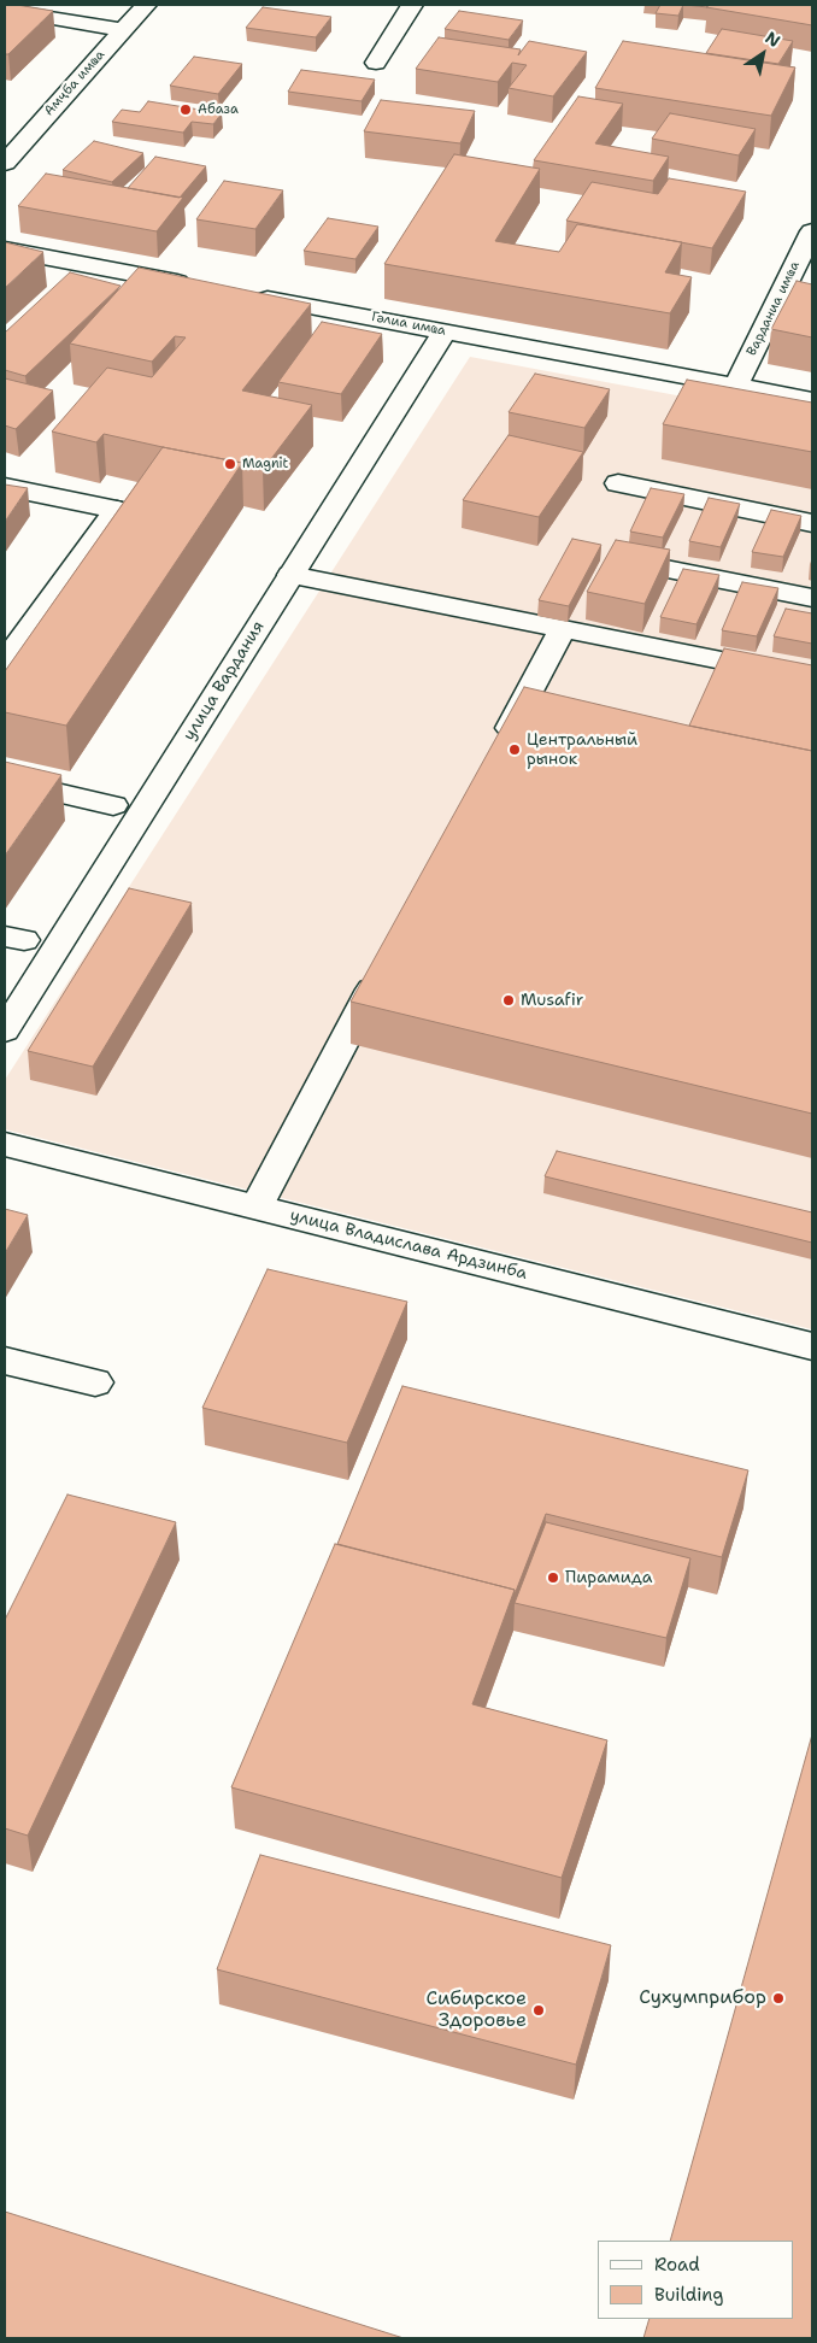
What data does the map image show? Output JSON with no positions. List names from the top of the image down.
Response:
{
  "streets": {
    "street": [
      "Амҷба имҩа",
      "Варданиа имҩа",
      "Гәлиа имҩа",
      "улица Вардания",
      "улица Владислава Ардзинба"
    ]
  },
  "crossings": [
    ["Варданиа имҩа", "Гәлиа имҩа"],
    ["Гәлиа имҩа", "улица Вардания"]
  ],
  "places": [
    "Абаза",
    "Magnit",
    "Центральный рынок",
    "Musafir",
    "Пирамида",
    "Сухумприбор",
    "Сибирское Здоровье"
  ],
  "legend": ["Road", "Building"],
  "north": "top right"
}
